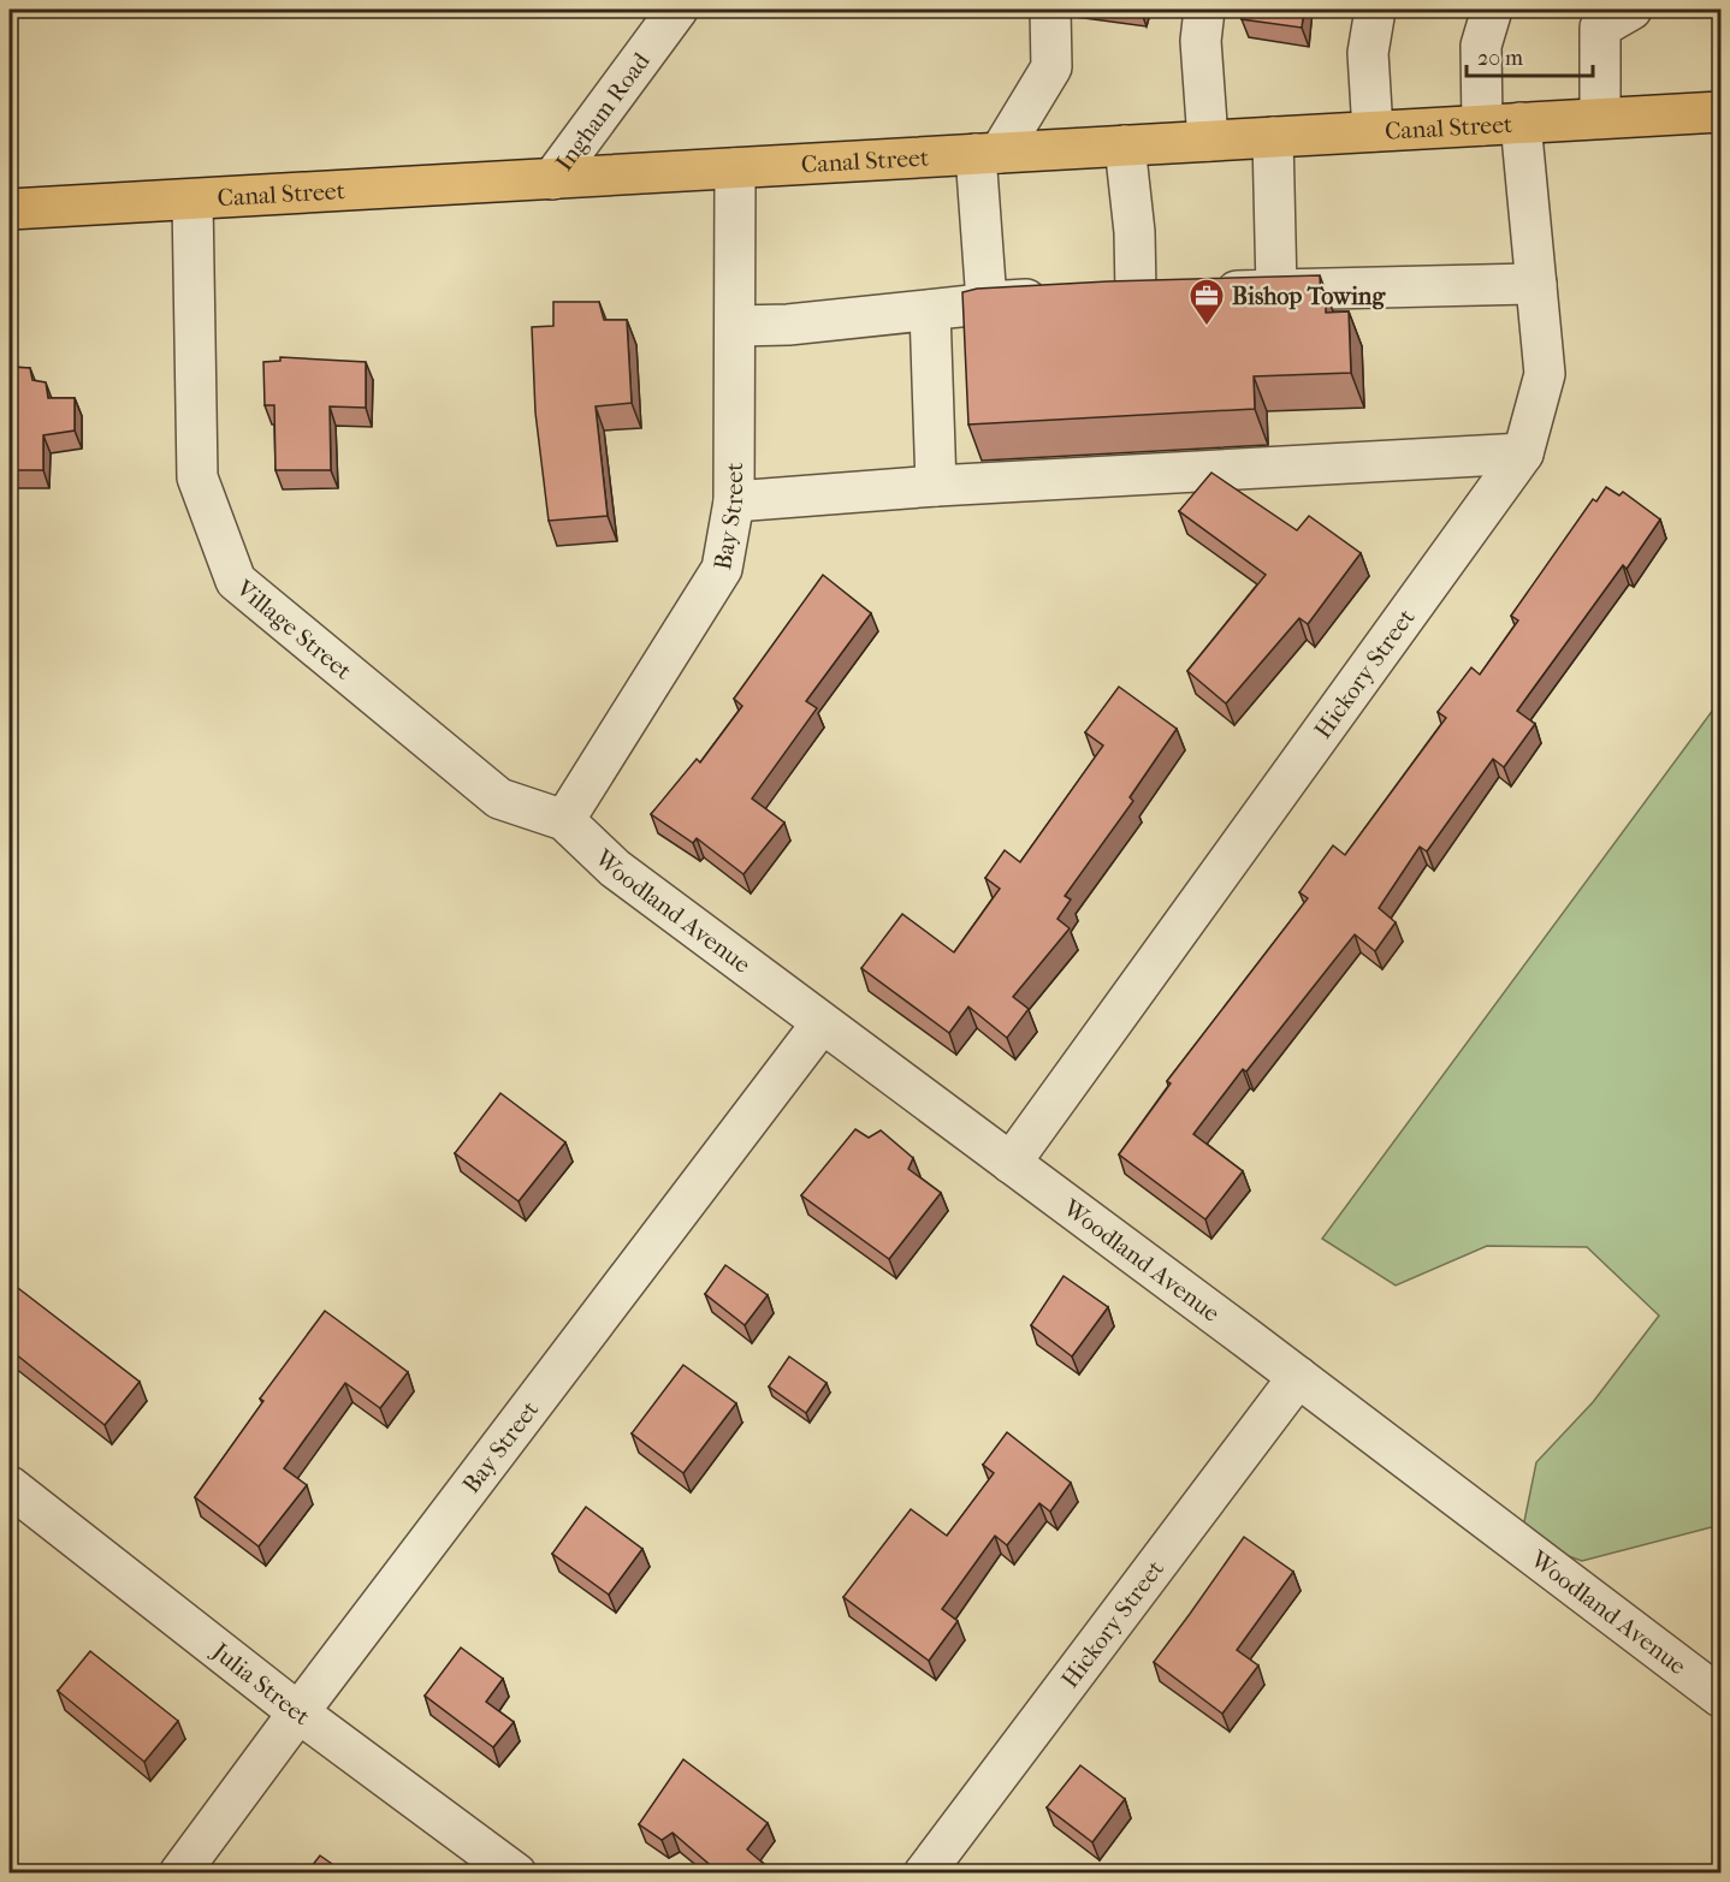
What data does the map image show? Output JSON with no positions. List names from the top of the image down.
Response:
{
  "streets": {
    "main road": ["Canal Street"],
    "street": [
      "Ingham Road",
      "Bay Street",
      "Village Street",
      "Hickory Street",
      "Woodland Avenue",
      "Julia Street"
    ]
  },
  "crossings": [
    ["Ingham Road", "Canal Street"],
    ["Canal Street", "Bay Street"],
    ["Canal Street", "Village Street"],
    ["Canal Street", "Hickory Street"],
    ["Bay Street", "Village Street"],
    ["Bay Street", "Woodland Avenue"],
    ["Bay Street", "Julia Street"],
    ["Village Street", "Woodland Avenue"],
    ["Hickory Street", "Woodland Avenue"]
  ],
  "places": {
    "office": ["Bishop Towing"]
  },
  "scale_bar": "20 m"
}
